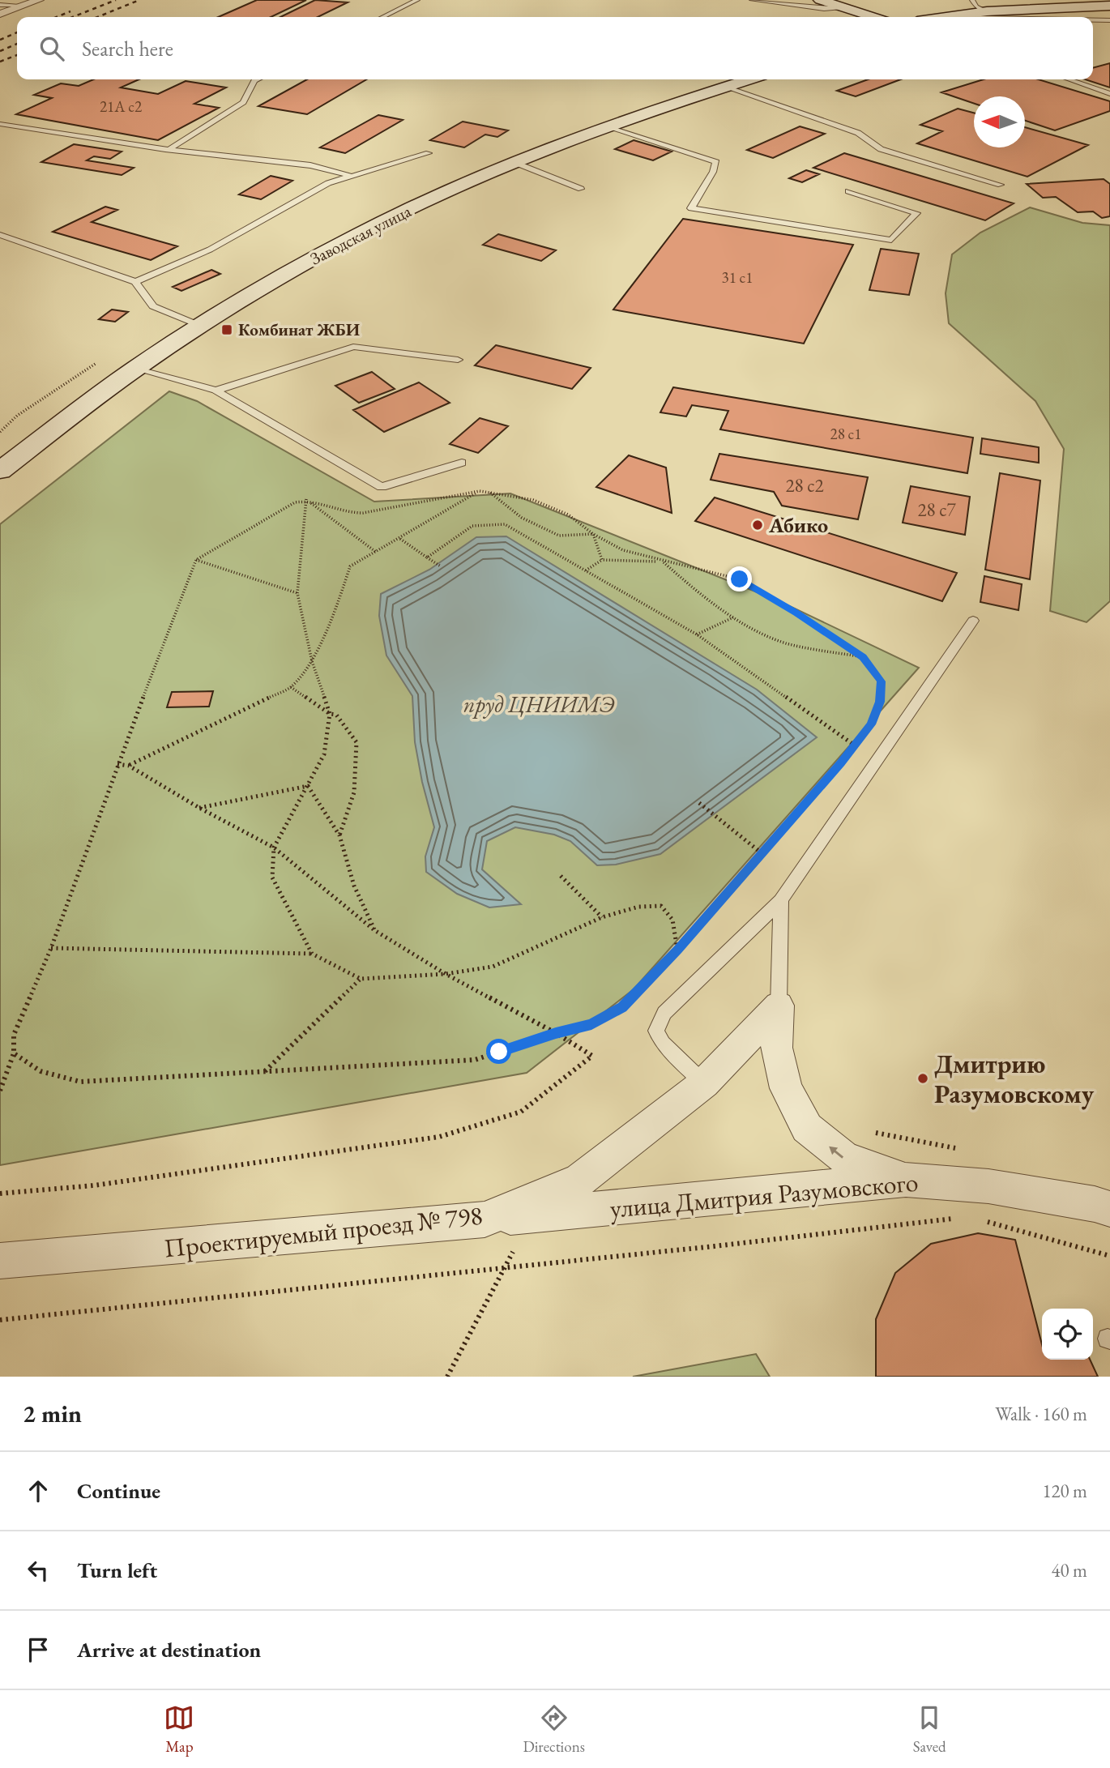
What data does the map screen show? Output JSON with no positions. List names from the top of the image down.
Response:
{
  "streets": {
    "street": ["Заводская улица", "улица Дмитрия Разумовского", "Проектируемый проезд № 798"]
  },
  "crossings": [
    ["улица Дмитрия Разумовского", "Проектируемый проезд № 798"]
  ],
  "water": ["пруд ЦНИИМЭ"],
  "places": {
    "transit": ["Комбинат ЖБИ"],
    "other": ["Абико", "Дмитрию Разумовскому"]
  },
  "house_numbers": [
    "21А с2",
    "31 с1",
    "28 с1",
    "28 с2",
    "28 с7"
  ],
  "north": "left",
  "page": {
    "search": "Search here",
    "heading": ["2 min", "Walk · 160 m"],
    "list": [
      ["Continue", "120 m"],
      ["Turn left", "40 m"],
      "Arrive at destination"
    ],
    "nav": ["Map", "Directions", "Saved"]
  }
}
